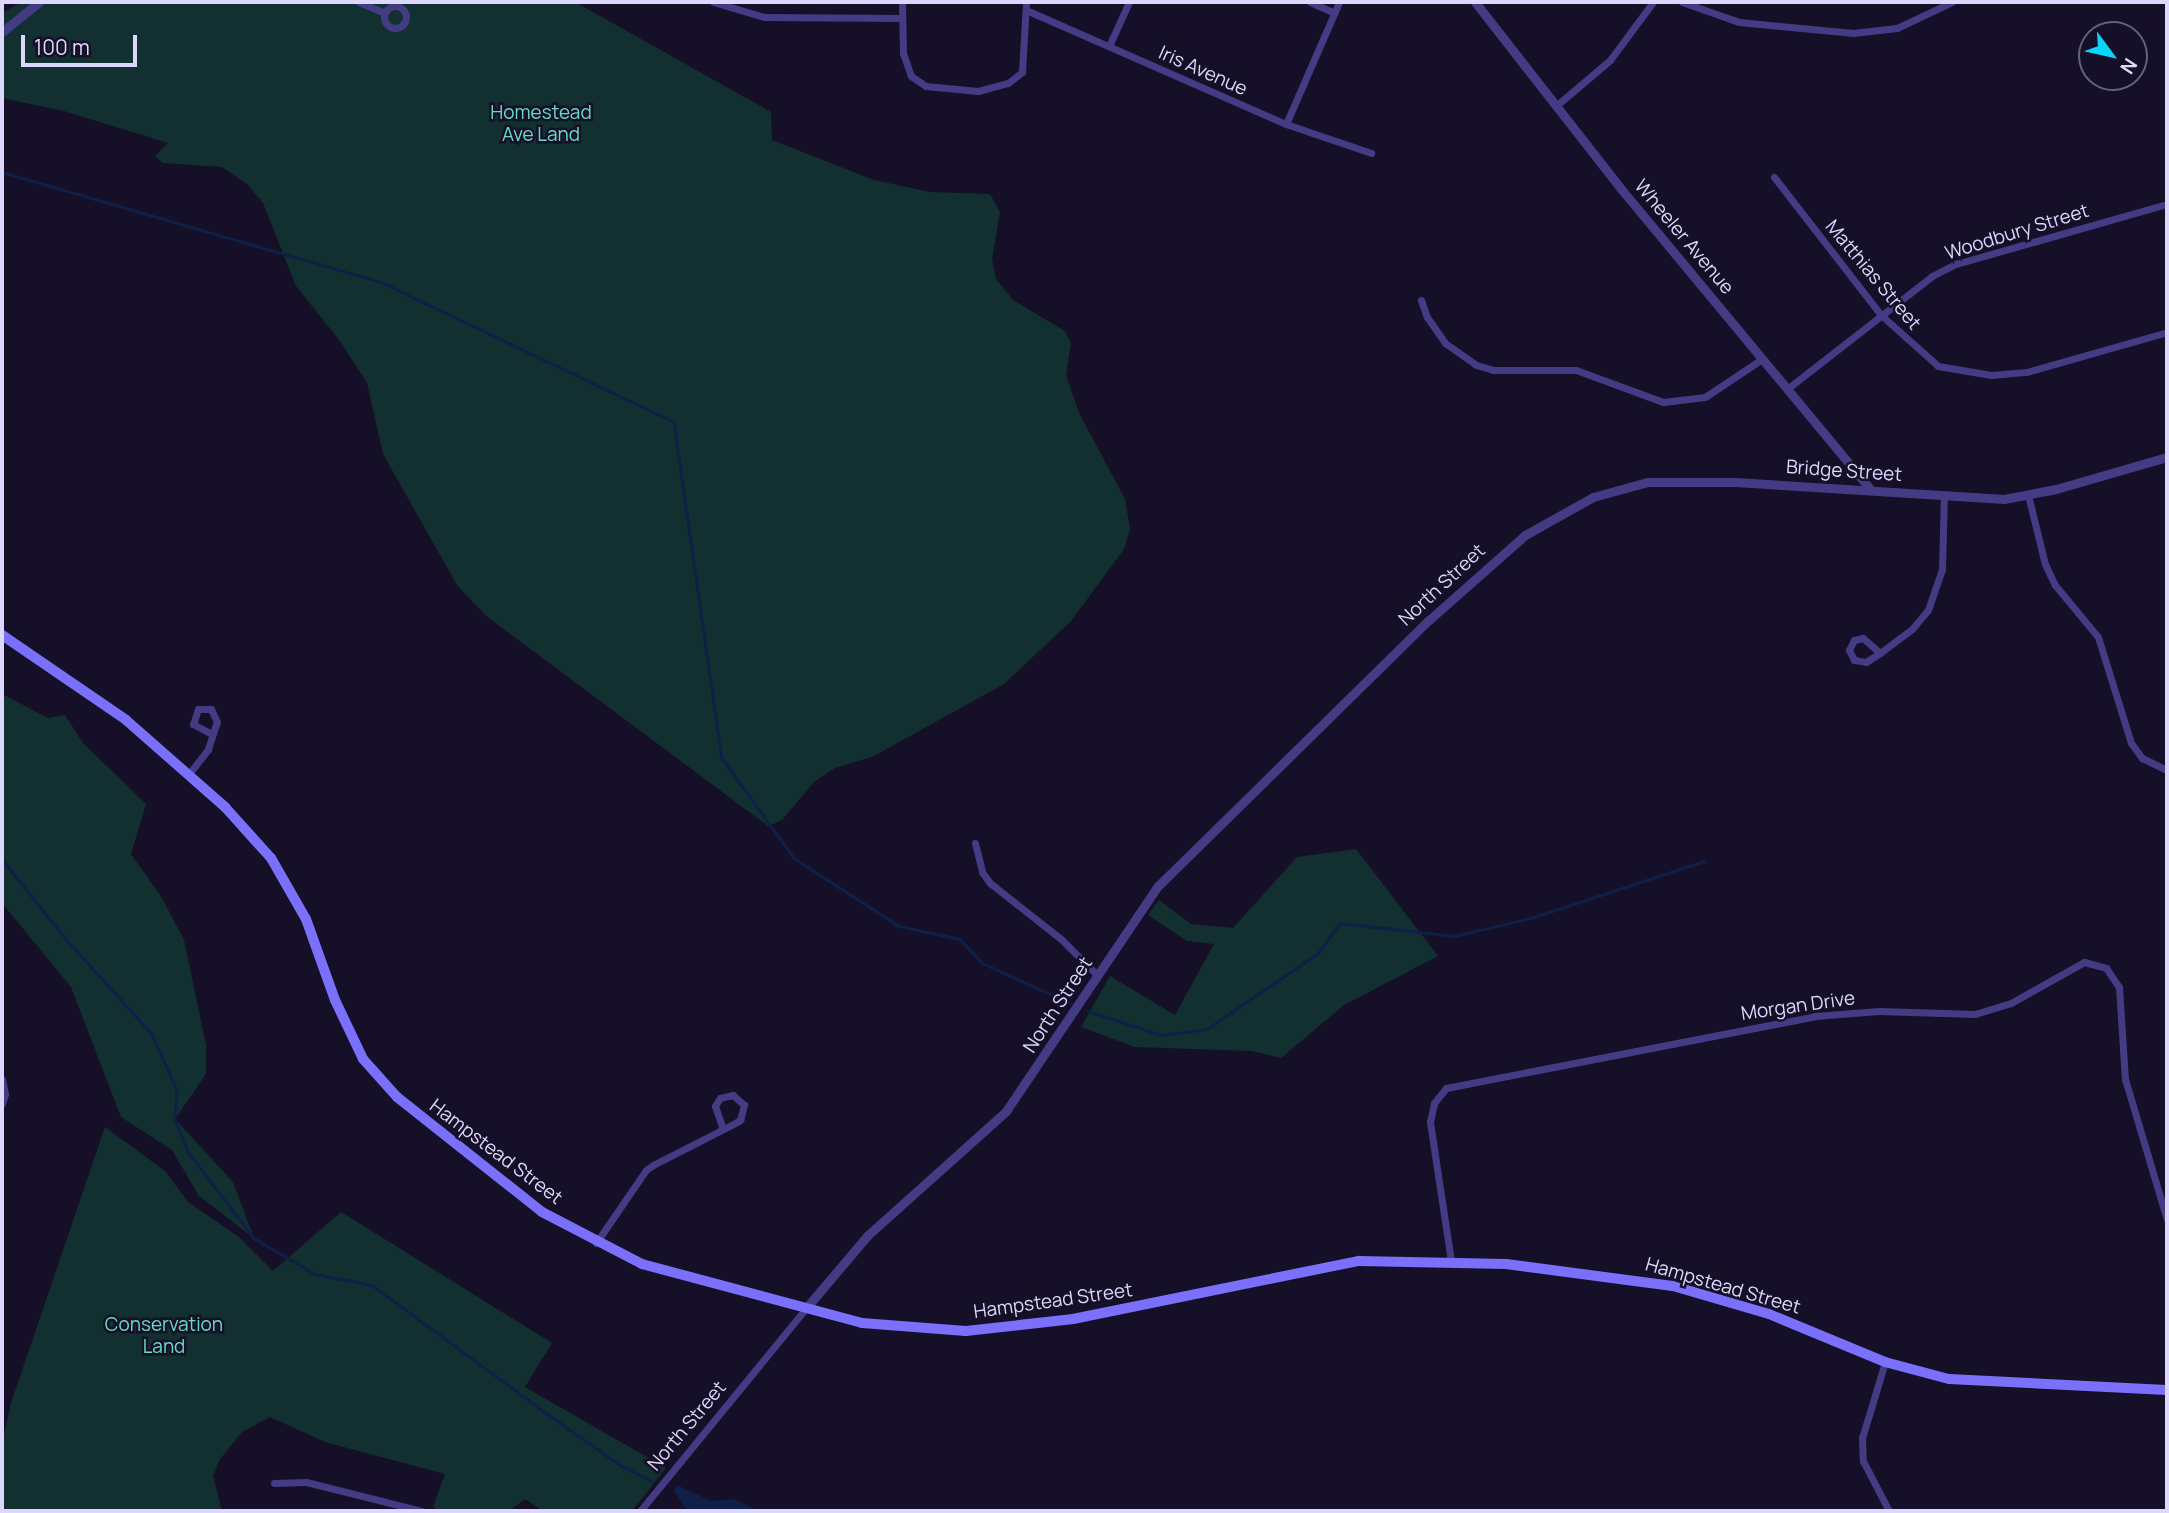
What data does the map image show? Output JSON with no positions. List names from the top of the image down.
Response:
{
  "streets": {
    "main road": ["Hampstead Street"],
    "street": [
      "Iris Avenue",
      "Woodbury Street",
      "Wheeler Avenue",
      "Matthias Street",
      "Bridge Street",
      "North Street",
      "Morgan Drive"
    ]
  },
  "crossings": [
    ["Woodbury Street", "Wheeler Avenue"],
    ["Woodbury Street", "Matthias Street"],
    ["Wheeler Avenue", "Bridge Street"],
    ["Bridge Street", "North Street"],
    ["North Street", "Hampstead Street"],
    ["Morgan Drive", "Hampstead Street"]
  ],
  "parks": ["Homestead Ave Land", "Conservation Land"],
  "scale_bar": "100 m",
  "north": "bottom right"
}
